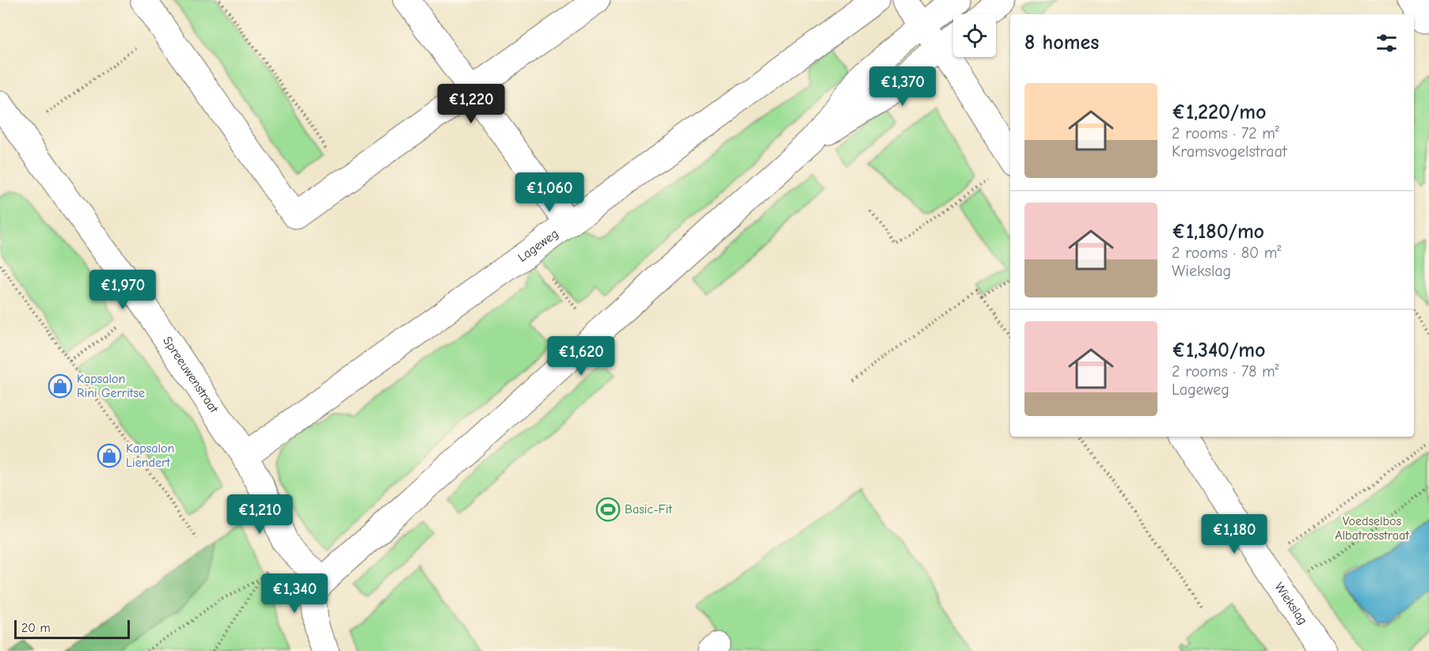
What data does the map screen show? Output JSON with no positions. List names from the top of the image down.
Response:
{
  "streets": {
    "street": ["Lageweg", "Spreeuwenstraat", "Wiekslag"]
  },
  "crossings": [
    ["Lageweg", "Spreeuwenstraat"]
  ],
  "parks": ["Voedselbos Albatrosstraat"],
  "places": {
    "shop": ["Kapsalon Rini Gerritse", "Kapsalon Liendert"],
    "sports": ["Basic-Fit"]
  },
  "scale_bar": "20 m",
  "page": {
    "heading": "8 homes",
    "price": [
      "€1,370",
      "€1,220",
      "€1,060",
      "€1,970",
      "€1,620",
      "€1,210",
      "€1,180",
      "€1,340"
    ],
    "list": [
      {
        "name": "€1,220/mo",
        "note": "2 rooms · 72 m² · Kramsvogelstraat"
      },
      {
        "name": "€1,180/mo",
        "note": "2 rooms · 80 m² · Wiekslag"
      },
      {
        "name": "€1,340/mo",
        "note": "2 rooms · 78 m² · Lageweg"
      }
    ],
    "scale": "20 m"
  }
}
